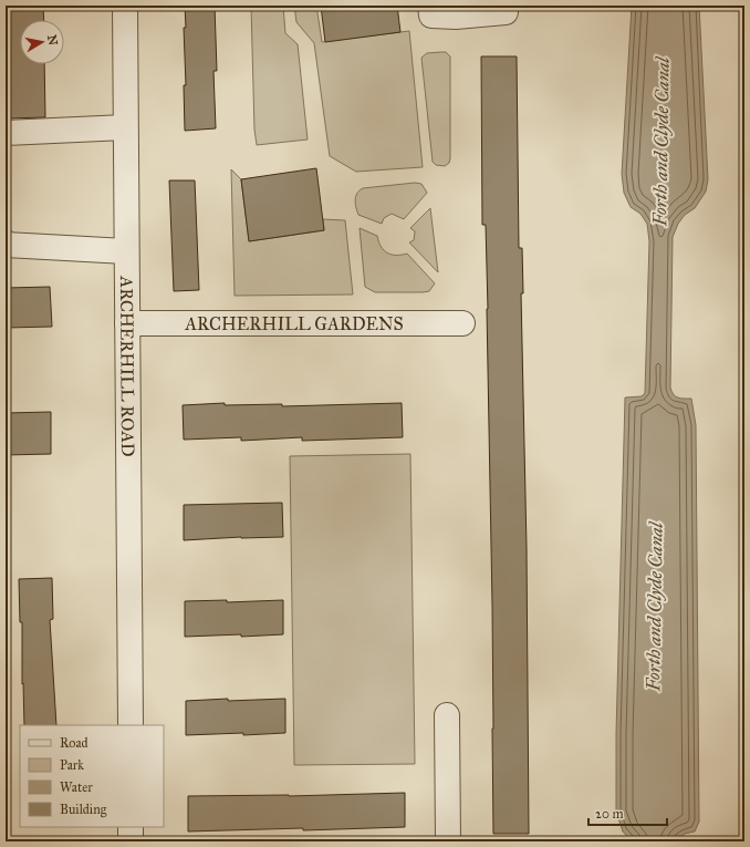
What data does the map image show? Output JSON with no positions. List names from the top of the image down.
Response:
{
  "streets": {
    "street": ["ARCHERHILL GARDENS", "ARCHERHILL ROAD"]
  },
  "crossings": [
    ["ARCHERHILL GARDENS", "ARCHERHILL ROAD"]
  ],
  "water": ["Forth and Clyde Canal"],
  "legend": [
    "Road",
    "Park",
    "Water",
    "Building"
  ],
  "scale_bar": "20 m",
  "north": "right"
}
